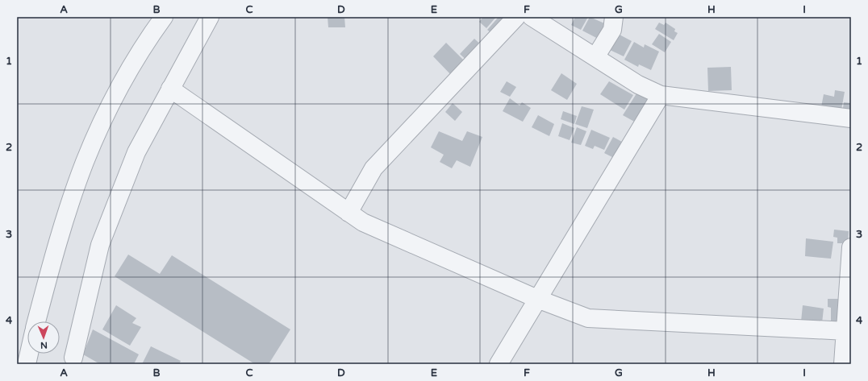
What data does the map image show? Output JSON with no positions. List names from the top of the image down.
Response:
{
  "north": "bottom",
  "grid": {
    "columns": [
      "A",
      "B",
      "C",
      "D",
      "E",
      "F",
      "G",
      "H",
      "I"
    ],
    "rows": [
      "1",
      "2",
      "3",
      "4"
    ]
  }
}
